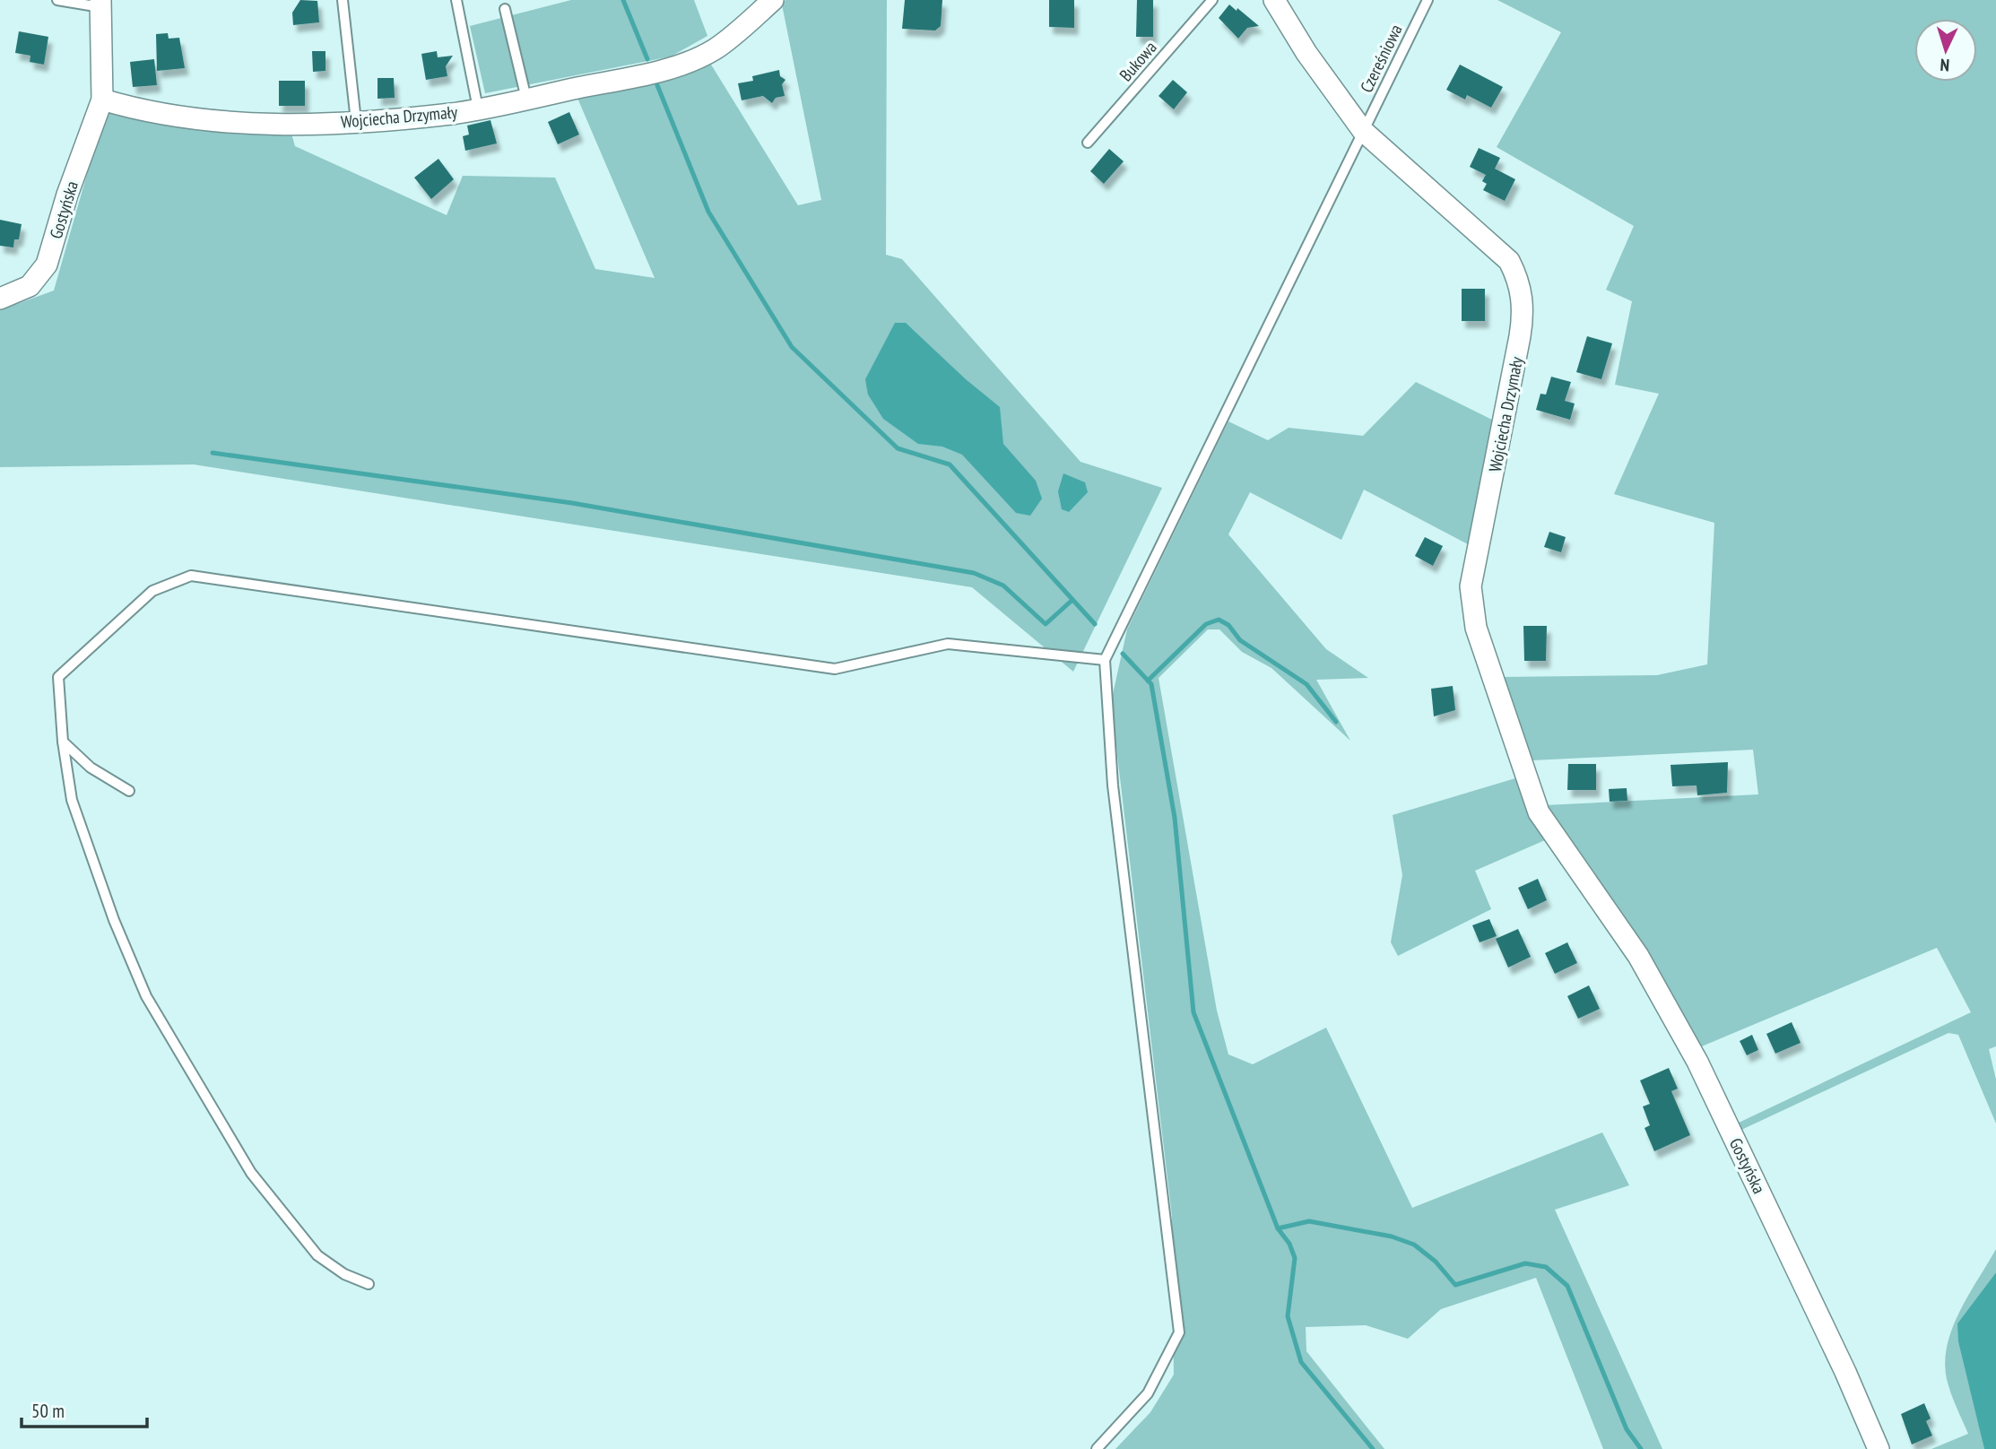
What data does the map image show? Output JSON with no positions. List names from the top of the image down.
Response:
{
  "streets": {
    "street": ["Wojciecha Drzymały", "Gostyńska"],
    "lane": ["Czereśniowa", "Bukowa"]
  },
  "crossings": [
    ["Czereśniowa", "Wojciecha Drzymały"],
    ["Wojciecha Drzymały", "Gostyńska"]
  ],
  "scale_bar": "50 m",
  "north": "bottom"
}
